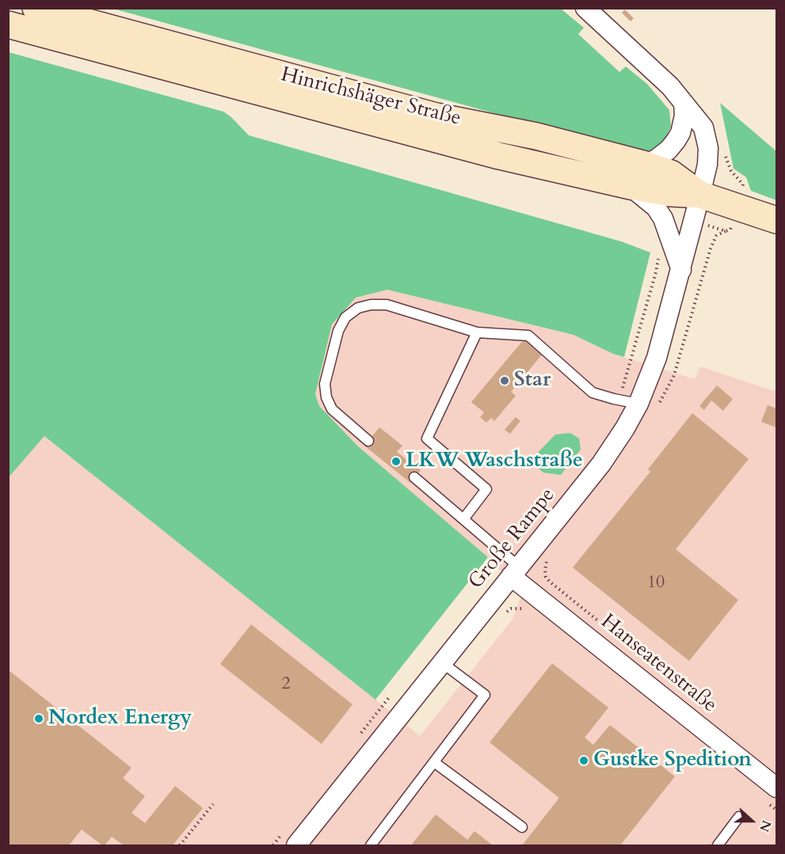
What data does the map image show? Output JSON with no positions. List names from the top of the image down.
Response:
{
  "streets": {
    "main road": ["Hinrichshäger Straße"],
    "street": ["Große Rampe", "Hanseatenstraße"]
  },
  "crossings": [
    ["Hinrichshäger Straße", "Große Rampe"],
    ["Große Rampe", "Hanseatenstraße"]
  ],
  "places": [
    "Star",
    "LKW Waschstraße",
    "Nordex Energy",
    "Gustke Spedition"
  ],
  "house_numbers": ["10", "2"],
  "north": "right"
}
